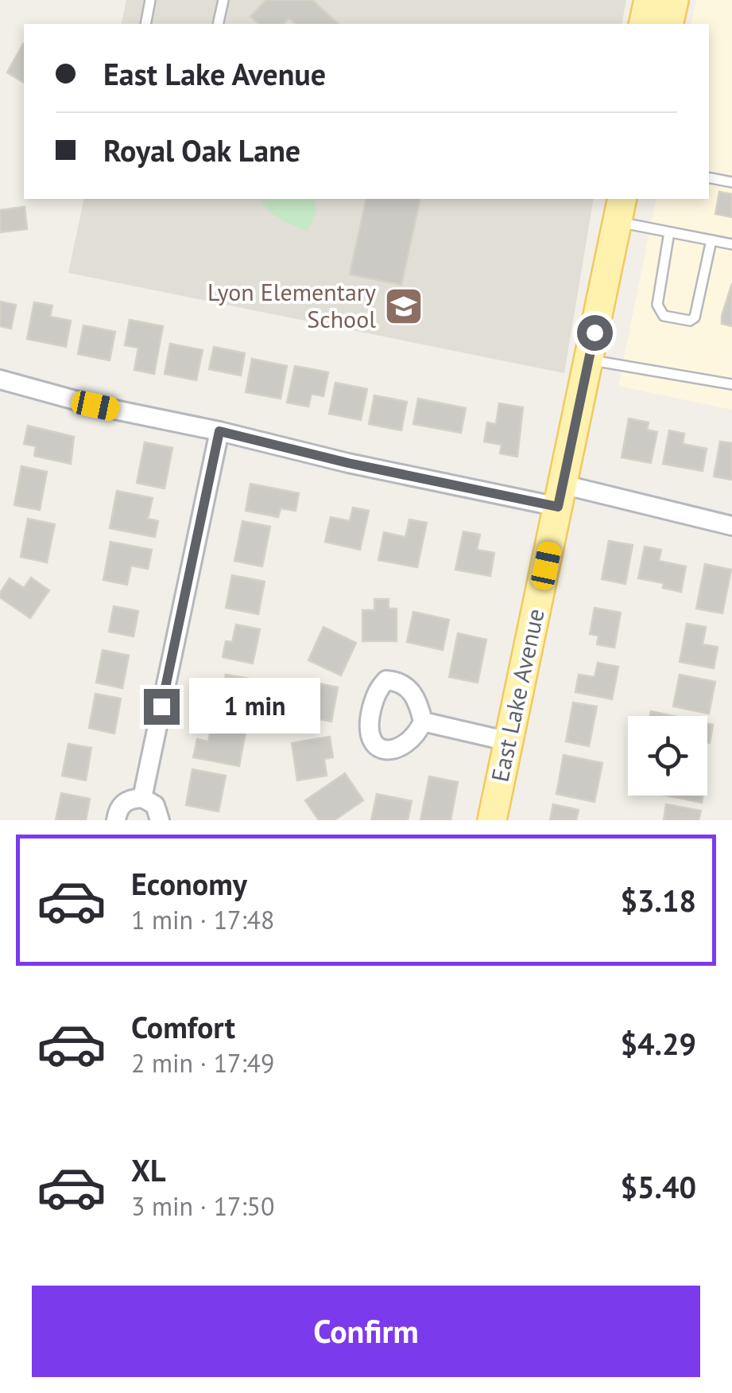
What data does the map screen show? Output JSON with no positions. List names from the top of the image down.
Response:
{
  "streets": {
    "main road": ["East Lake Avenue"]
  },
  "places": {
    "school or university": ["Lyon Elementary School"]
  },
  "page": {
    "banner": ["East Lake Avenue", "Royal Oak Lane"],
    "bubble": "1 min",
    "list": [
      {
        "name": "Economy",
        "note": "1 min · 17:48",
        "value": "$3.18"
      },
      {
        "name": "Comfort",
        "note": "2 min · 17:49",
        "value": "$4.29"
      },
      {
        "name": "XL",
        "note": "3 min · 17:50",
        "value": "$5.40"
      }
    ],
    "buttons": "Confirm"
  }
}
